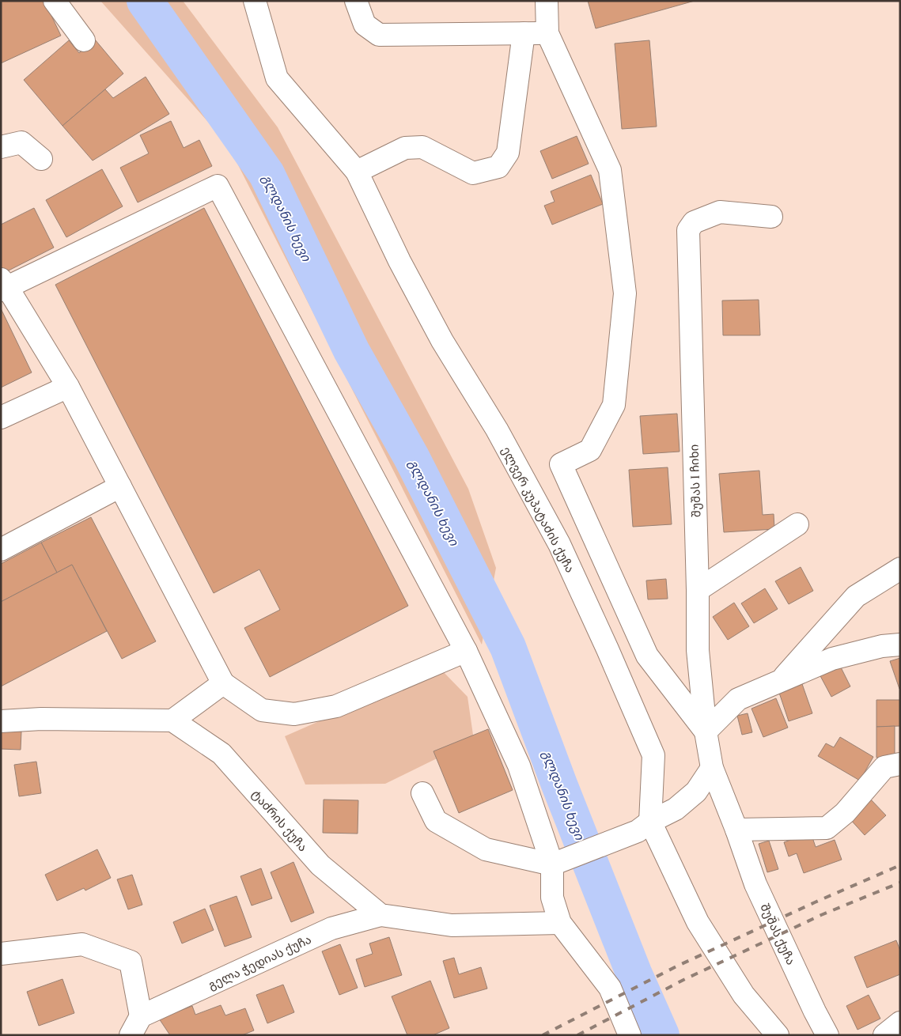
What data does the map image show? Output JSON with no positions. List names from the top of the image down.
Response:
{
  "streets": {
    "street": [
      "შუშას I ჩიხი",
      "ელვერ კუპატაძის ქუჩა",
      "ტაძრის ქუჩა",
      "შუშას ქუჩა",
      "გელა ჭედიას ქუჩა"
    ]
  },
  "crossings": [
    ["შუშას I ჩიხი", "შუშას ქუჩა"],
    ["ტაძრის ქუჩა", "გელა ჭედიას ქუჩა"]
  ],
  "water": ["გლდანის ხევი"]
}
